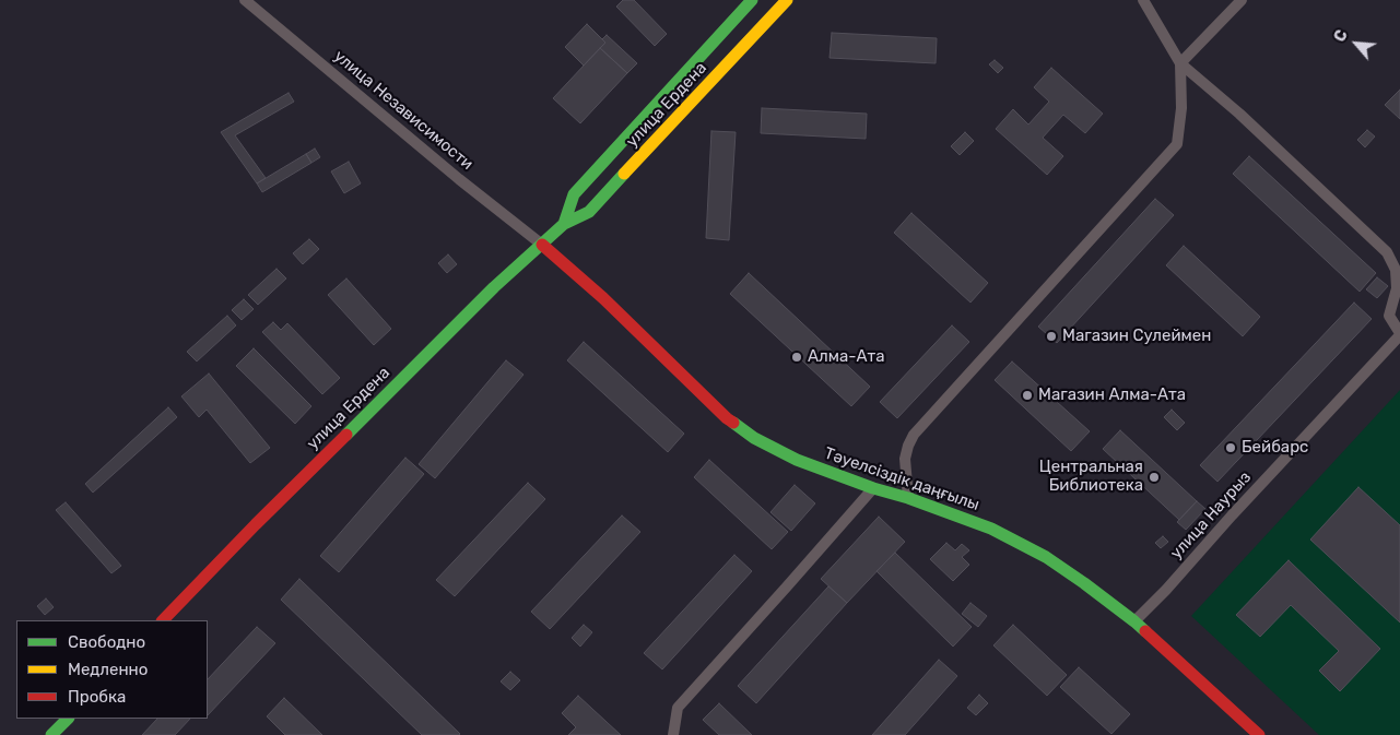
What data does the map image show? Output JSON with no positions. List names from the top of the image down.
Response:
{
  "streets": {
    "street": [
      "улица Ердена",
      "улица Независимости",
      "Тәуелсіздік даңғылы",
      "улица Наурыз"
    ]
  },
  "crossings": [
    ["улица Ердена", "улица Независимости"],
    ["улица Ердена", "Тәуелсіздік даңғылы"],
    ["улица Независимости", "Тәуелсіздік даңғылы"],
    ["Тәуелсіздік даңғылы", "улица Наурыз"]
  ],
  "places": [
    "Магазин Сулеймен",
    "Алма-Ата",
    "Магазин Алма-Ата",
    "Бейбарс",
    "Центральная Библиотека"
  ],
  "legend": ["Свободно", "Медленно", "Пробка"],
  "north": "top left"
}
